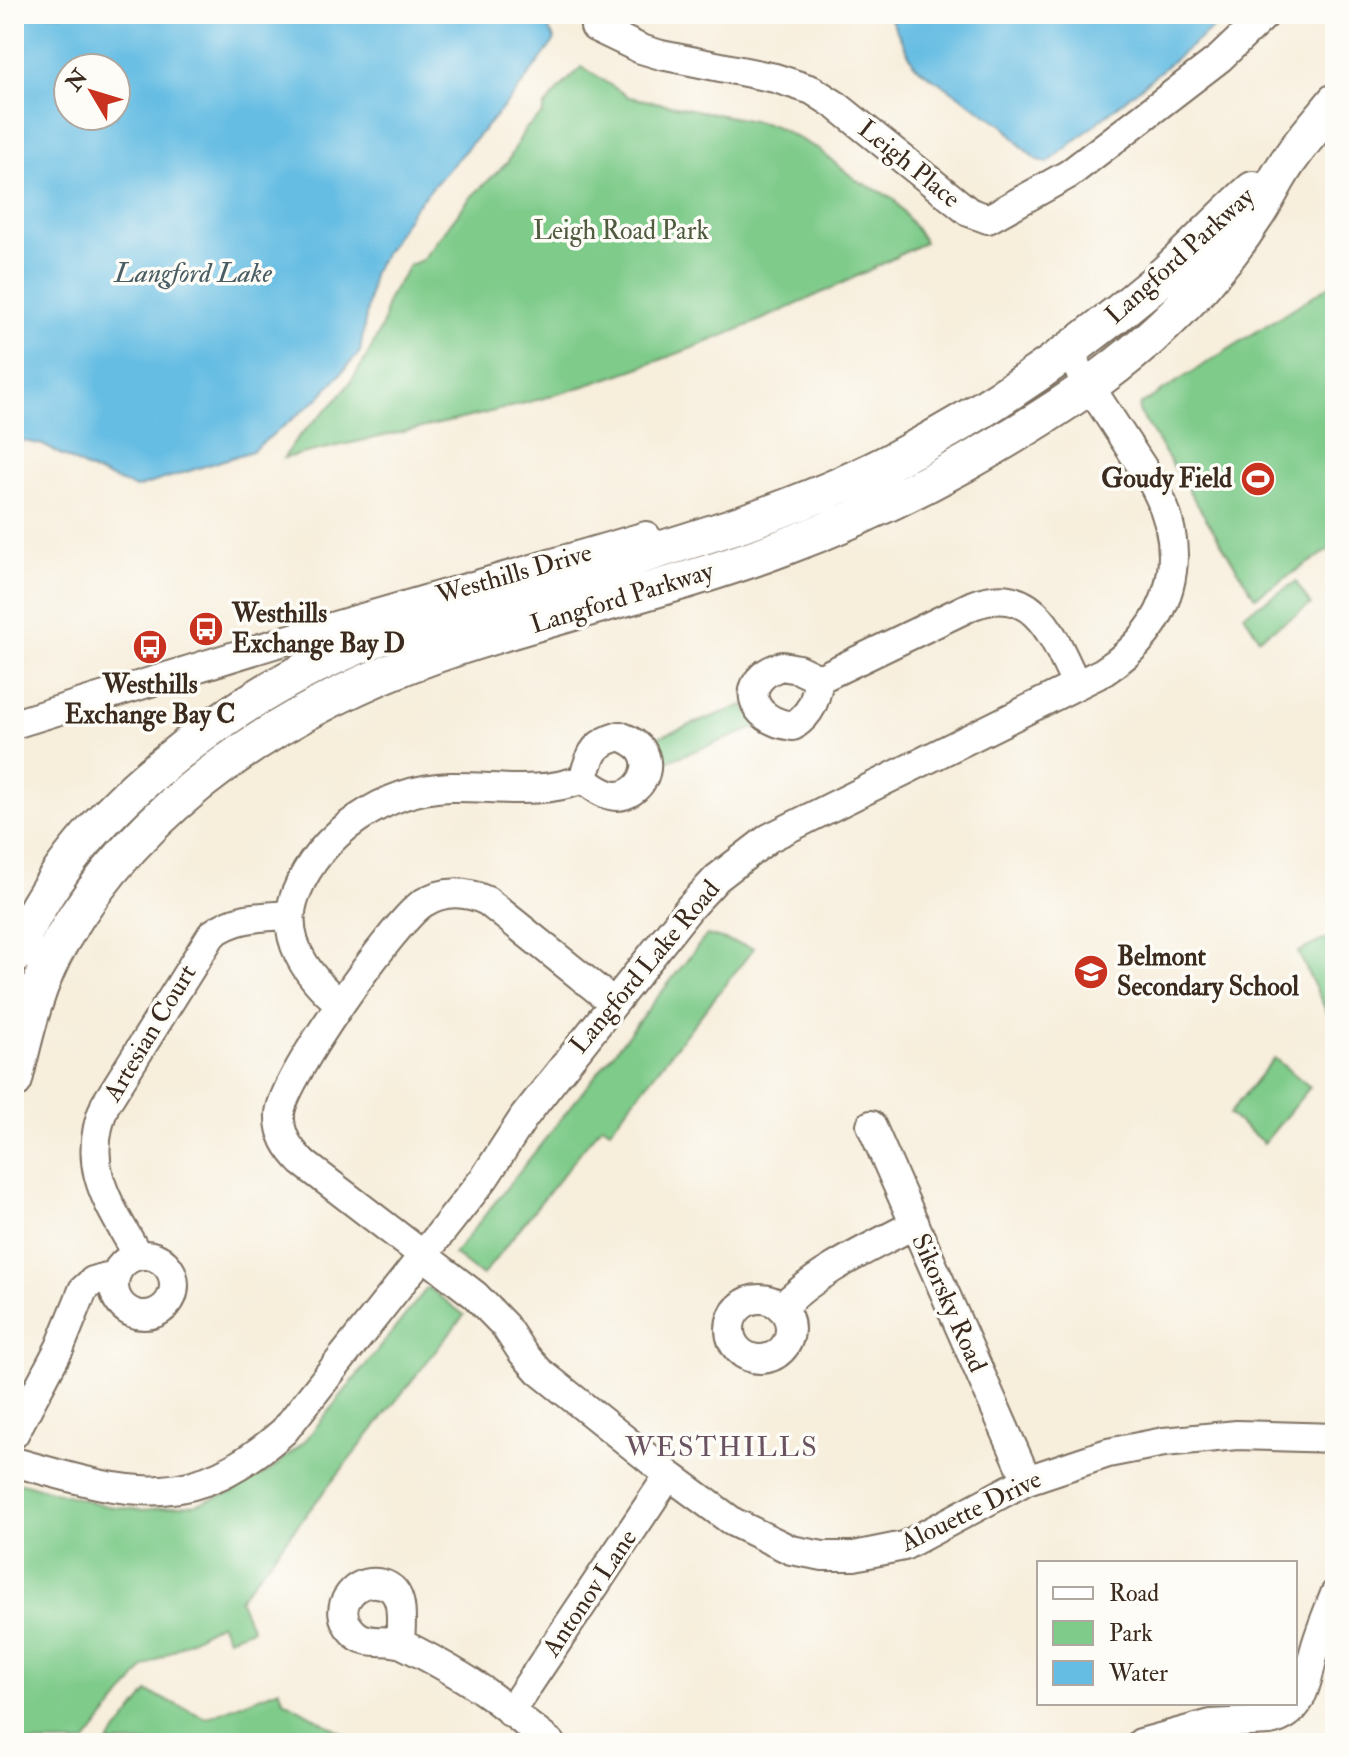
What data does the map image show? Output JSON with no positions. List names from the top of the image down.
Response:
{
  "streets": {
    "main road": ["Langford Parkway"],
    "street": [
      "Leigh Place",
      "Westhills Drive",
      "Langford Lake Road",
      "Artesian Court",
      "Sikorsky Road",
      "Alouette Drive",
      "Antonov Lane"
    ]
  },
  "crossings": [
    ["Langford Parkway", "Westhills Drive"],
    ["Langford Parkway", "Langford Lake Road"],
    ["Langford Lake Road", "Alouette Drive"],
    ["Sikorsky Road", "Alouette Drive"],
    ["Alouette Drive", "Antonov Lane"]
  ],
  "districts": ["WESTHILLS"],
  "water": ["Langford Lake"],
  "parks": ["Leigh Road Park"],
  "places": {
    "sports": ["Goudy Field"],
    "bus stop": ["Westhills Exchange Bay D", "Westhills Exchange Bay C"],
    "school or university": ["Belmont Secondary School"]
  },
  "legend": ["Road", "Park", "Water"],
  "north": "top left"
}
